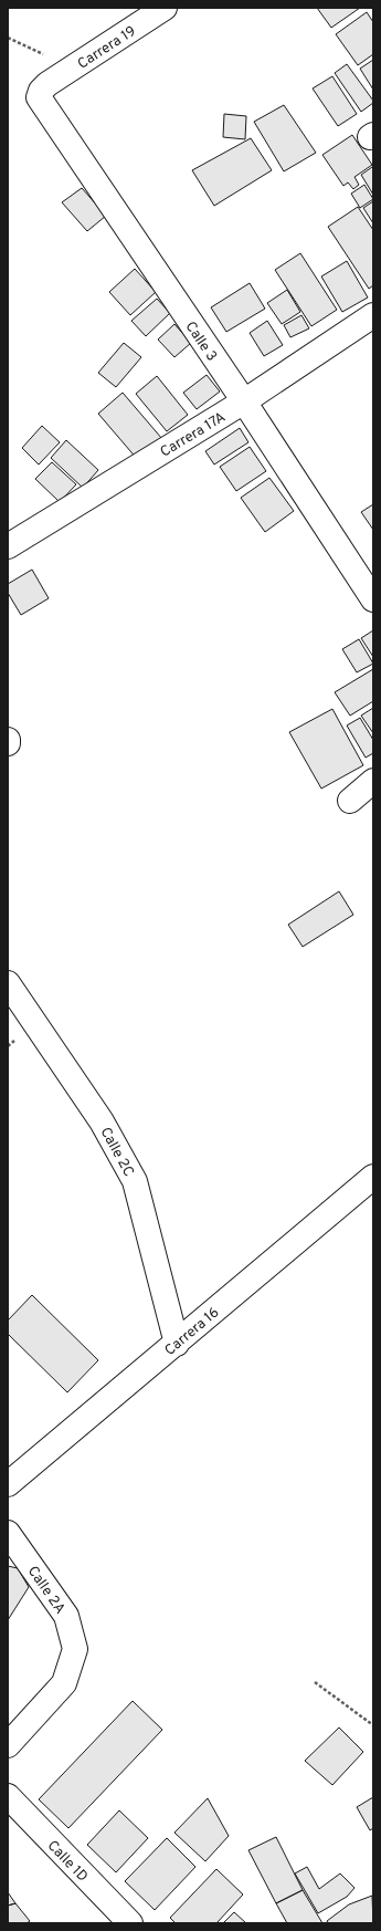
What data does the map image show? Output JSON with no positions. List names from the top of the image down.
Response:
{
  "streets": {
    "street": [
      "Carrera 19",
      "Calle 3",
      "Carrera 17A",
      "Calle 2C",
      "Carrera 16",
      "Calle 2A",
      "Calle 1D"
    ]
  },
  "crossings": [
    ["Carrera 19", "Calle 3"],
    ["Calle 3", "Carrera 17A"],
    ["Calle 2C", "Carrera 16"]
  ]
}
